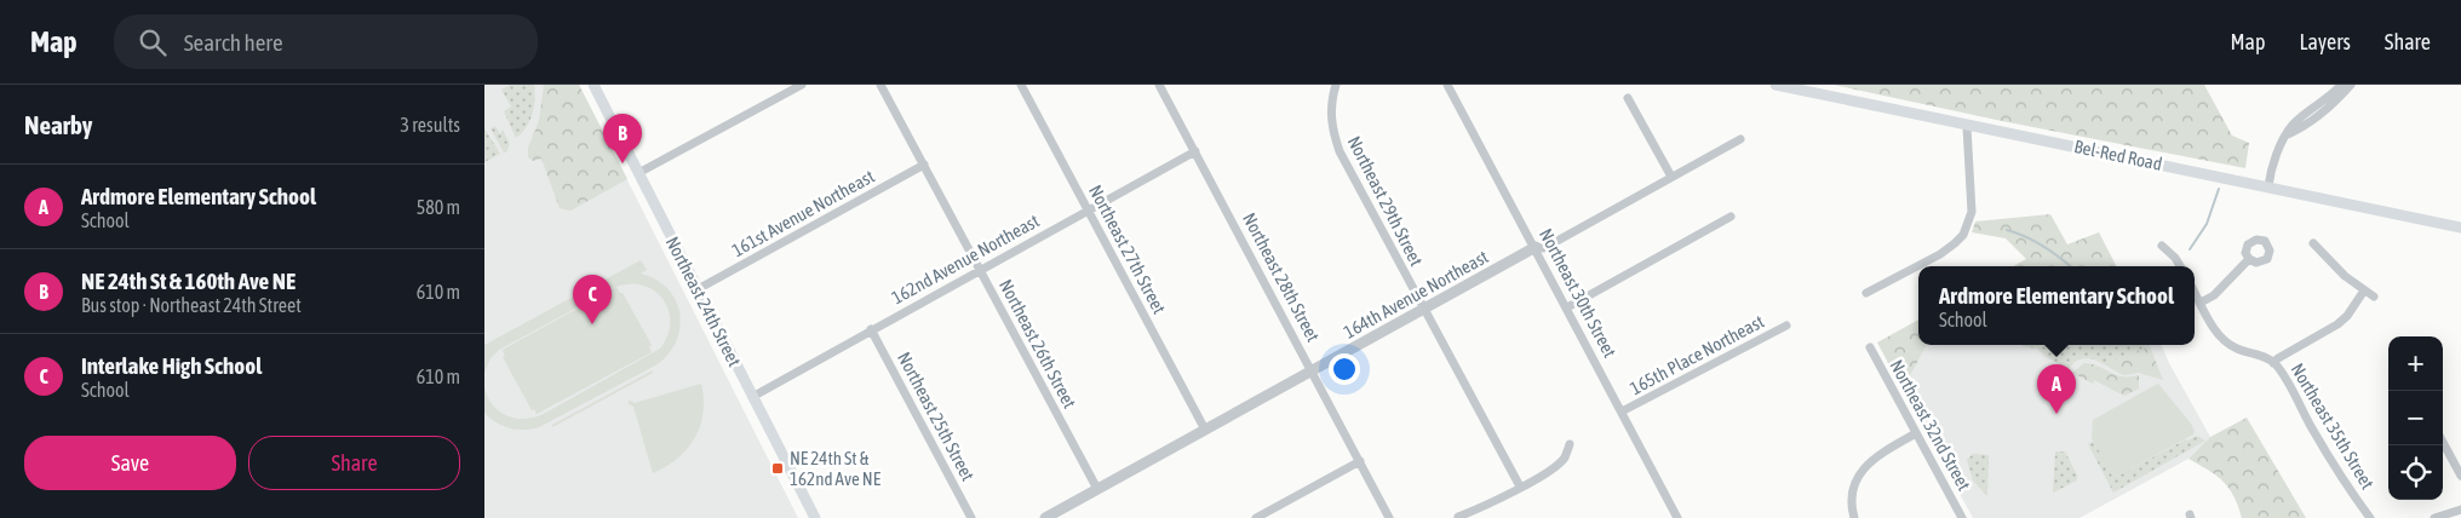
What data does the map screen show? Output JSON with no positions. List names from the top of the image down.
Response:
{
  "streets": {
    "main road": ["Bel-Red Road", "Northeast 24th Street"],
    "street": [
      "Northeast 29th Street",
      "161st Avenue Northeast",
      "Northeast 27th Street",
      "162nd Avenue Northeast",
      "Northeast 28th Street",
      "Northeast 30th Street",
      "164th Avenue Northeast",
      "Northeast 26th Street",
      "165th Place Northeast",
      "Northeast 25th Street",
      "Northeast 32nd Street",
      "Northeast 35th Street"
    ]
  },
  "crossings": [
    ["Northeast 29th Street", "164th Avenue Northeast"],
    ["161st Avenue Northeast", "Northeast 24th Street"],
    ["161st Avenue Northeast", "Northeast 26th Street"],
    ["Northeast 27th Street", "162nd Avenue Northeast"],
    ["Northeast 27th Street", "164th Avenue Northeast"],
    ["162nd Avenue Northeast", "Northeast 28th Street"],
    ["162nd Avenue Northeast", "Northeast 24th Street"],
    ["162nd Avenue Northeast", "Northeast 26th Street"],
    ["162nd Avenue Northeast", "Northeast 25th Street"],
    ["Northeast 28th Street", "164th Avenue Northeast"],
    ["Northeast 30th Street", "164th Avenue Northeast"],
    ["Northeast 30th Street", "165th Place Northeast"],
    ["164th Avenue Northeast", "Northeast 26th Street"]
  ],
  "places": {
    "transit": ["NE 24th St & 162nd Ave NE"]
  },
  "page": {
    "header": "Map",
    "search": "Search here",
    "nav": ["Map", "Layers", "Share"],
    "heading": ["Nearby", "3 results"],
    "pins": ["B", "C", "A"],
    "list": [
      {
        "mark": "A",
        "name": "Ardmore Elementary School",
        "note": "School",
        "value": "580 m"
      },
      {
        "mark": "B",
        "name": "NE 24th St & 160th Ave NE",
        "note": "Bus stop · Northeast 24th Street",
        "value": "610 m"
      },
      {
        "mark": "C",
        "name": "Interlake High School",
        "note": "School",
        "value": "610 m"
      }
    ],
    "popup": ["Ardmore Elementary School", "School"],
    "map_buttons": ["+", "−"],
    "buttons": ["Save", "Share"]
  }
}
